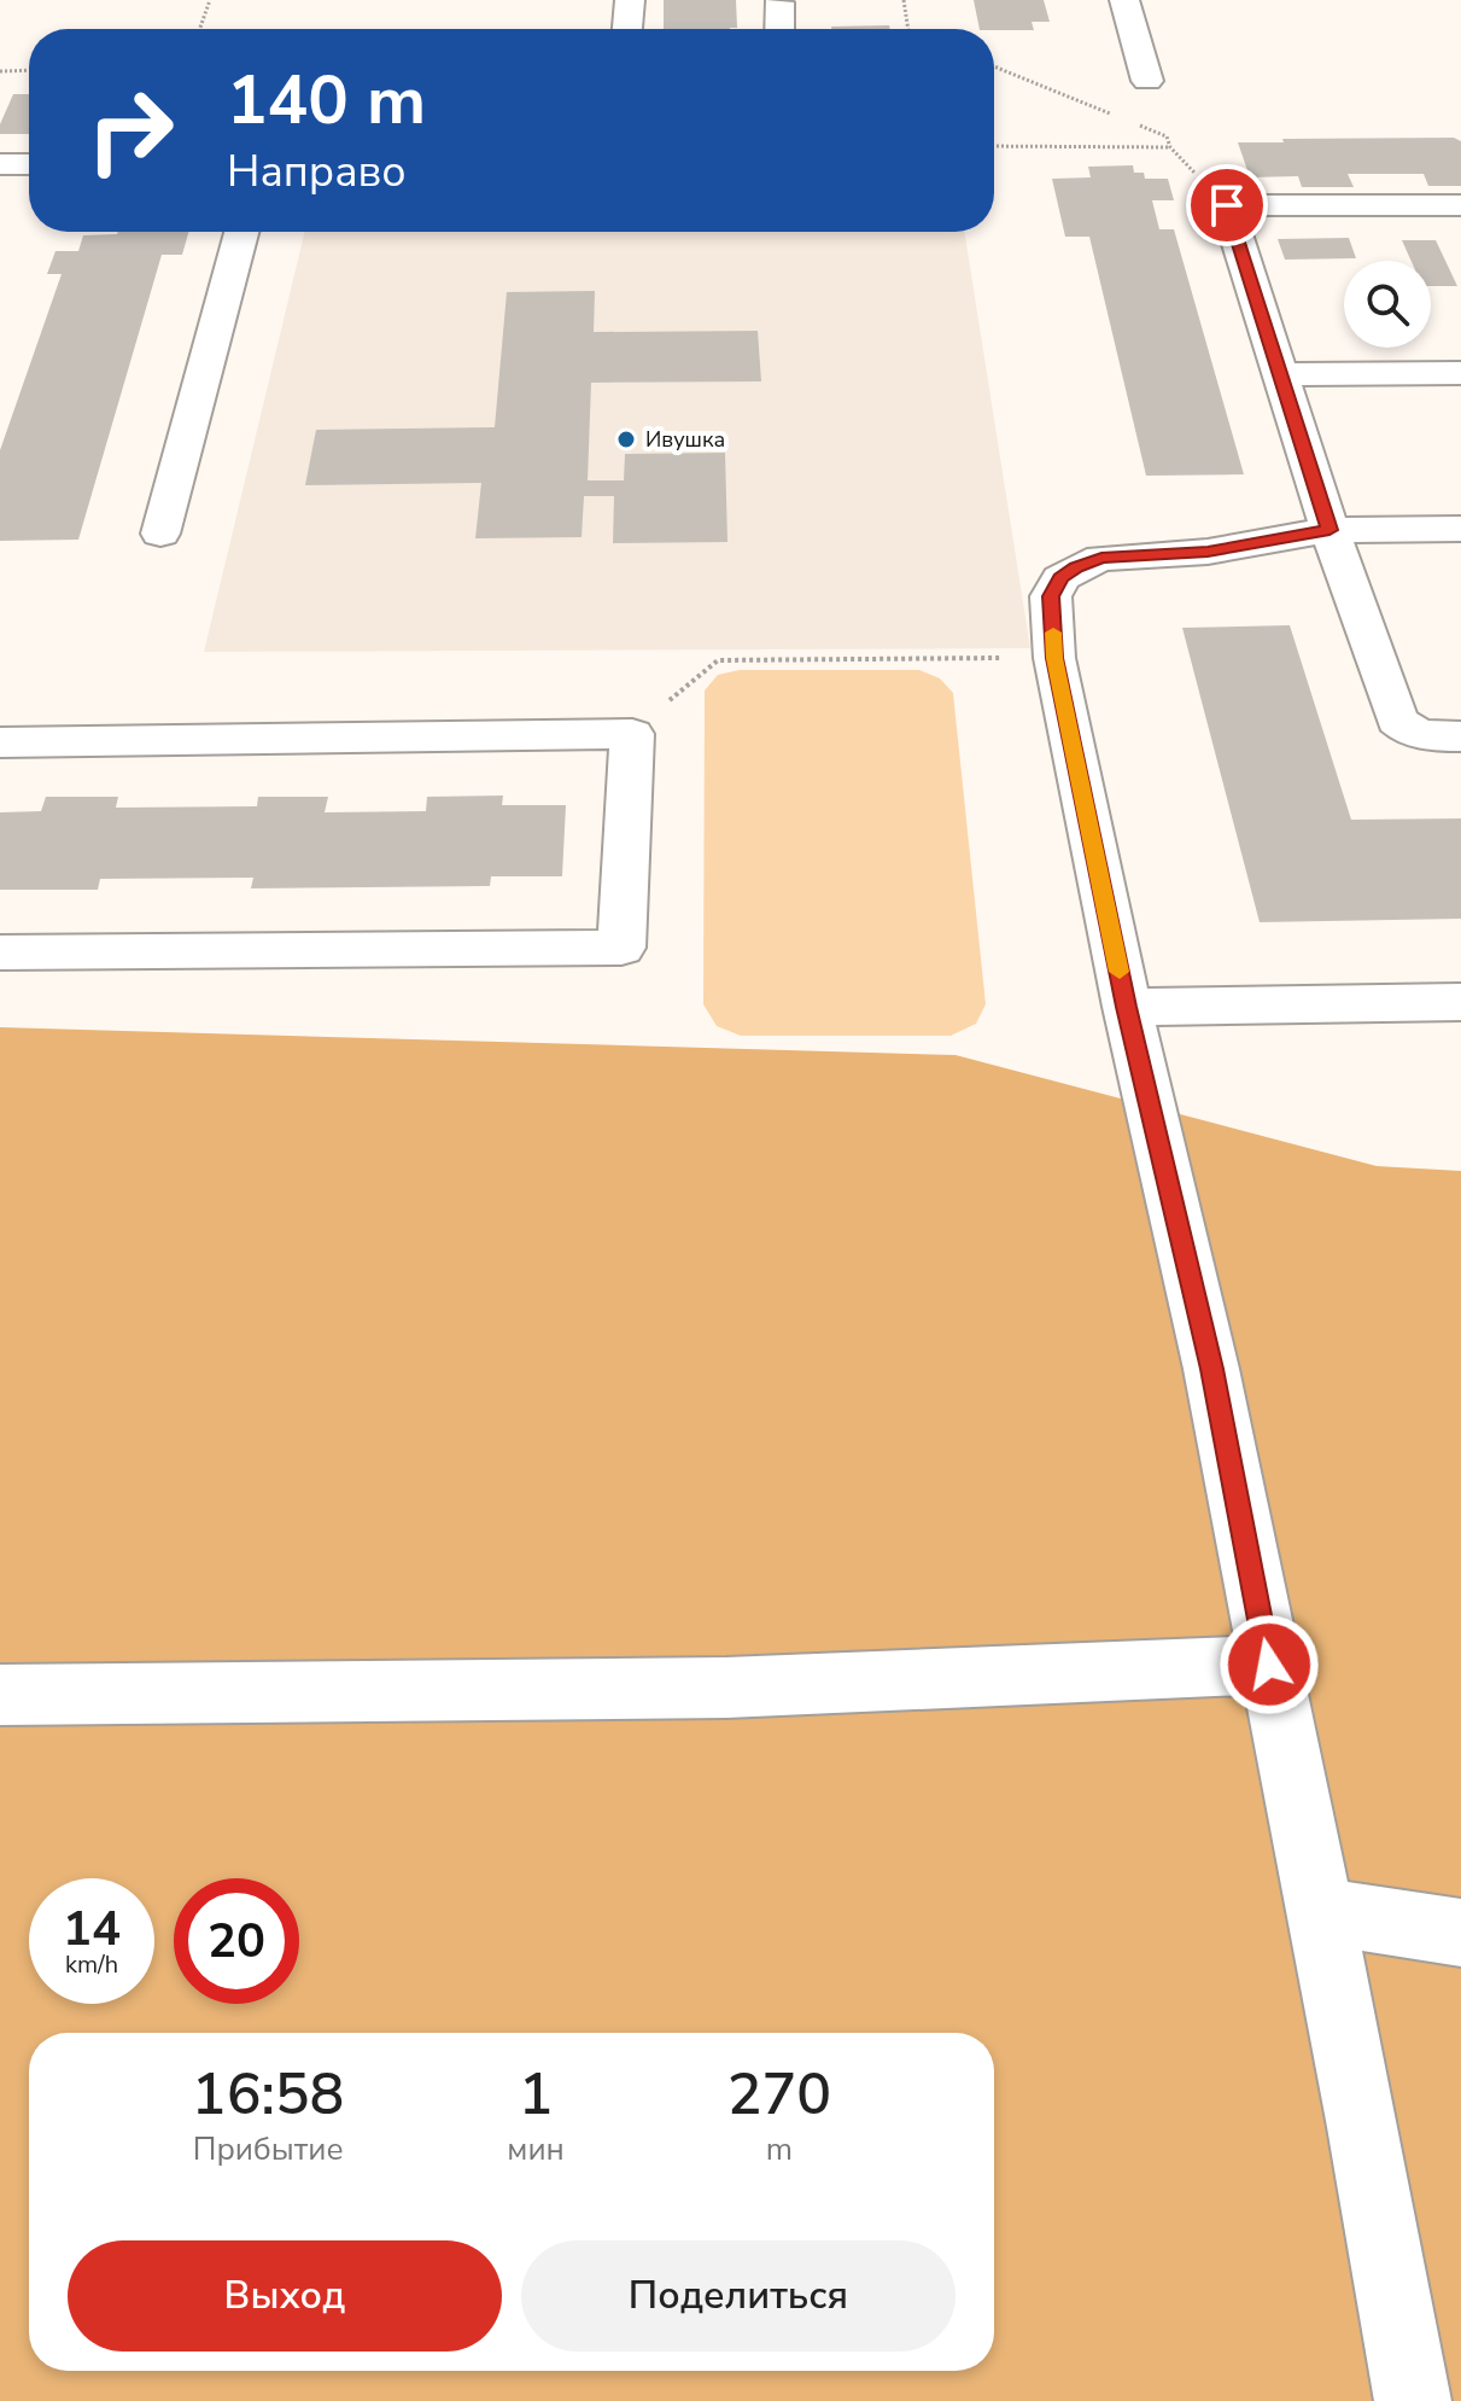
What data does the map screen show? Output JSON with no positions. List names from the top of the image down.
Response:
{
  "places": ["Ивушка"],
  "page": {
    "turn": ["140 m", "Направо"],
    "speed": "14 km/h",
    "limit": "20",
    "eta": [
      "16:58",
      "Прибытие",
      "1",
      "мин",
      "270",
      "m"
    ],
    "buttons": ["Выход", "Поделиться"]
  }
}
